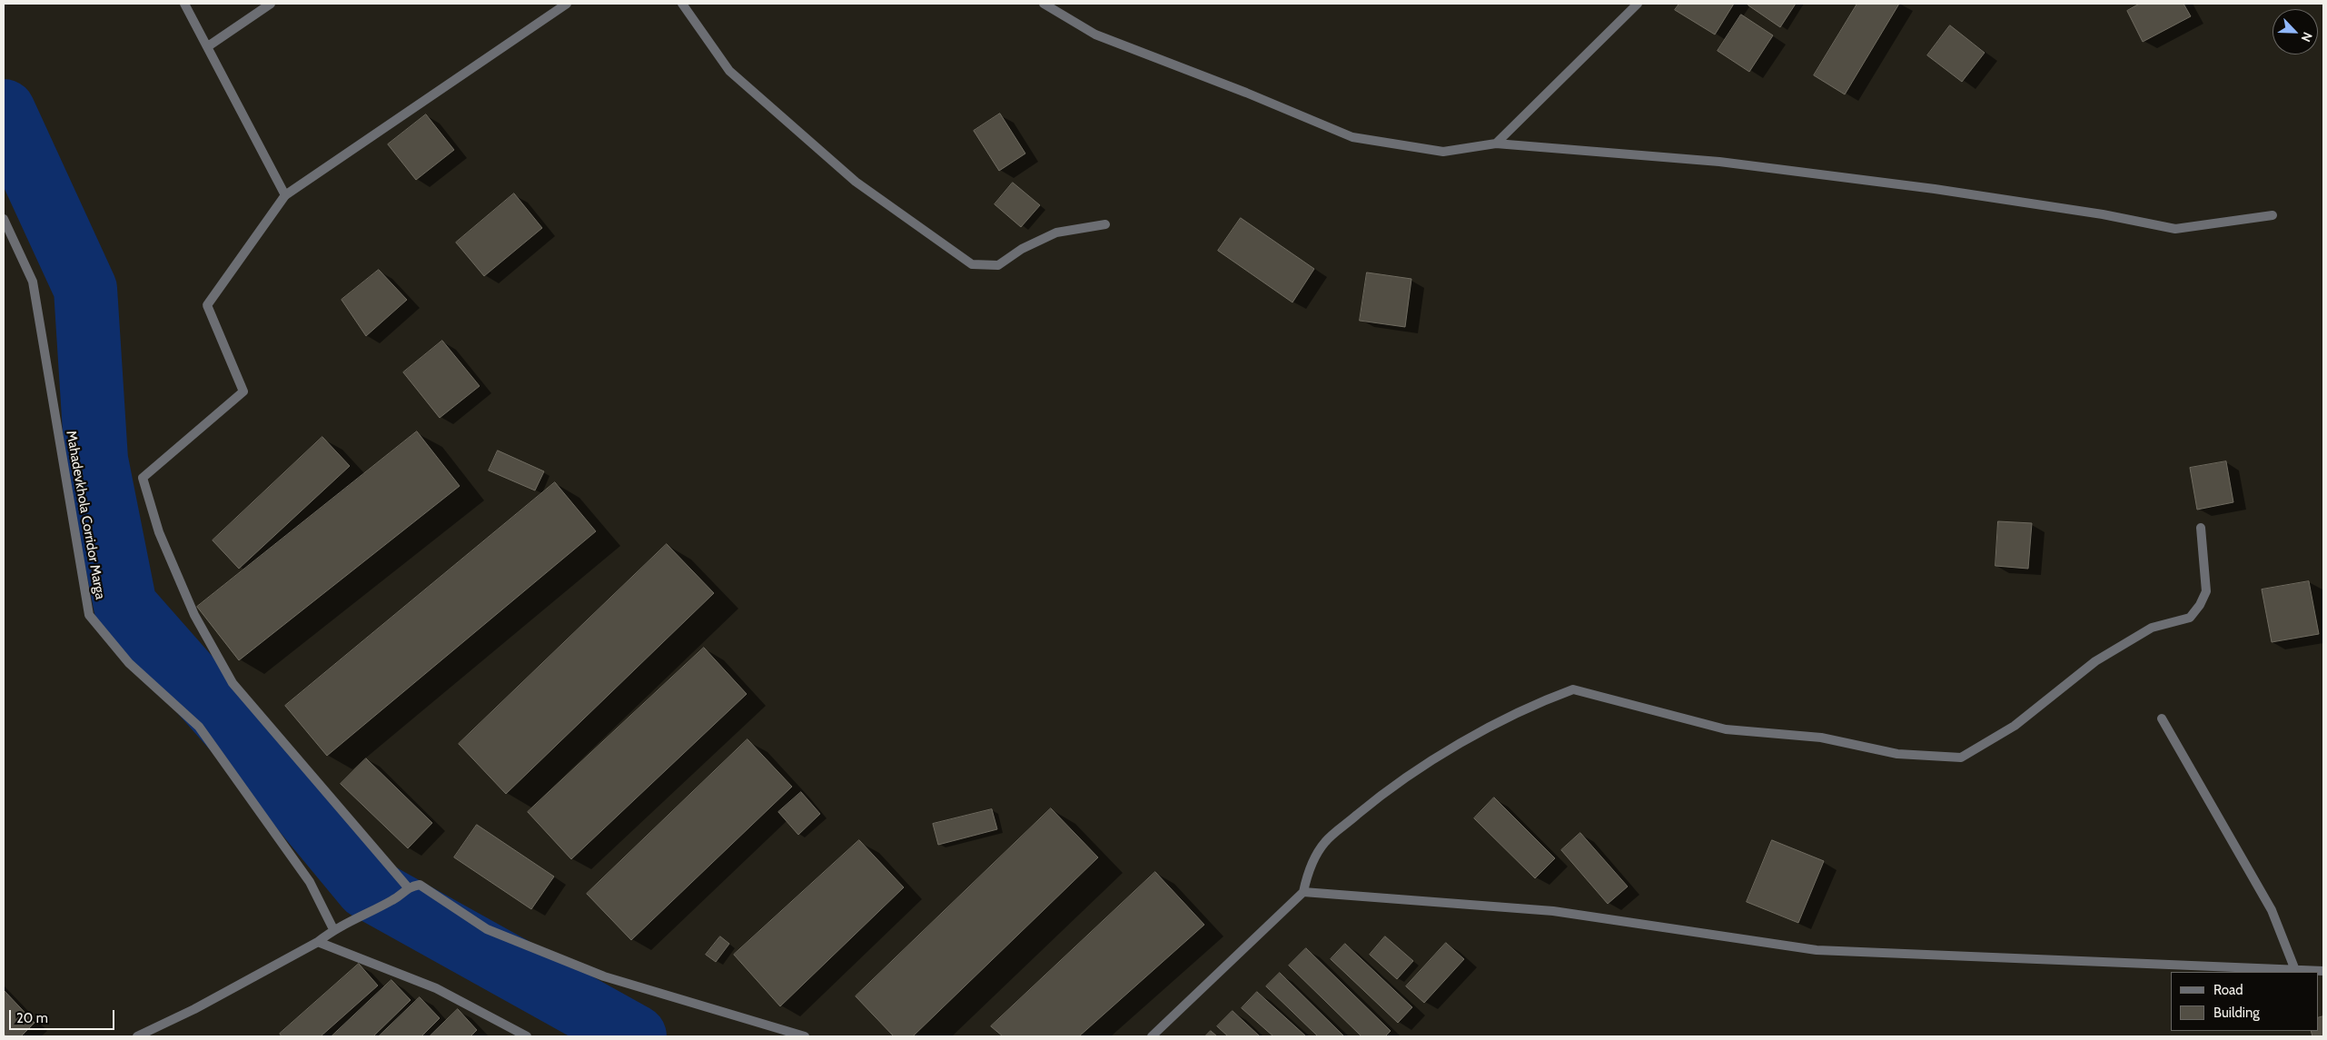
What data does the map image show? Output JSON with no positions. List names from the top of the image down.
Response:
{
  "streets": {
    "street": ["Mahadevkhola Corridor Marga"]
  },
  "legend": ["Road", "Building"],
  "scale_bar": "20 m",
  "north": "bottom right"
}
